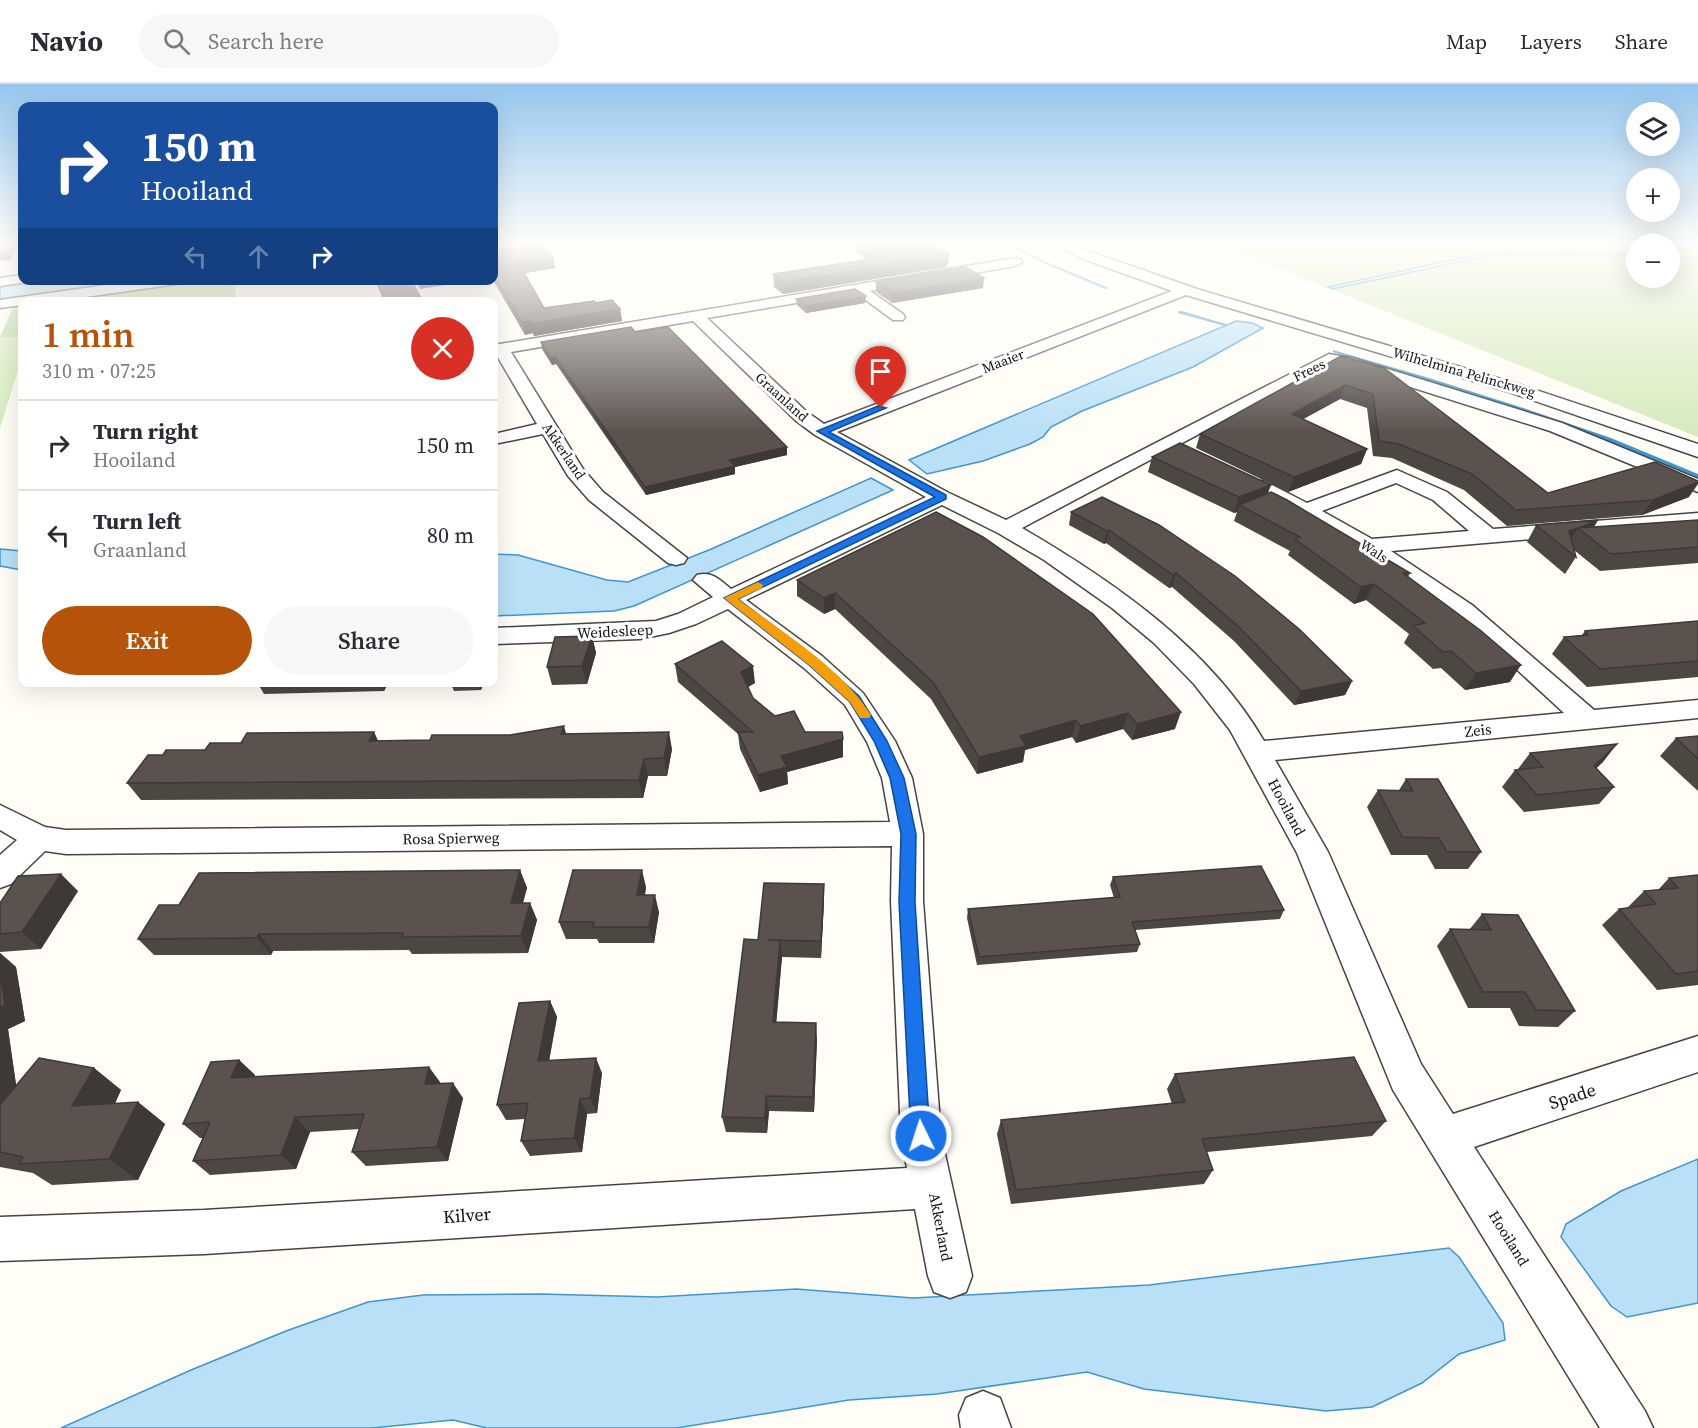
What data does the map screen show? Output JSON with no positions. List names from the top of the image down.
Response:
{
  "streets": {
    "street": [
      "Maaier",
      "Frees",
      "Wilhelmina Pelinckweg",
      "Graanland",
      "Akkerland",
      "Wals",
      "Weidesleep",
      "Zeis",
      "Hooiland",
      "Rosa Spierweg",
      "Spade",
      "Kilver"
    ]
  },
  "crossings": [
    ["Maaier", "Graanland"],
    ["Frees", "Hooiland"],
    ["Graanland", "Hooiland"],
    ["Akkerland", "Weidesleep"],
    ["Akkerland", "Rosa Spierweg"],
    ["Akkerland", "Kilver"],
    ["Wals", "Zeis"],
    ["Zeis", "Hooiland"],
    ["Hooiland", "Spade"]
  ],
  "page": {
    "header": "Navio",
    "search": "Search here",
    "nav": ["Map", "Layers", "Share"],
    "map_buttons": ["+", "−"],
    "turn": ["150 m", "Hooiland"],
    "heading": ["1 min", "310 m · 07:25"],
    "list": [
      {
        "name": "Turn right",
        "note": "Hooiland",
        "value": "150 m"
      },
      {
        "name": "Turn left",
        "note": "Graanland",
        "value": "80 m"
      }
    ],
    "buttons": ["Exit", "Share"]
  }
}
